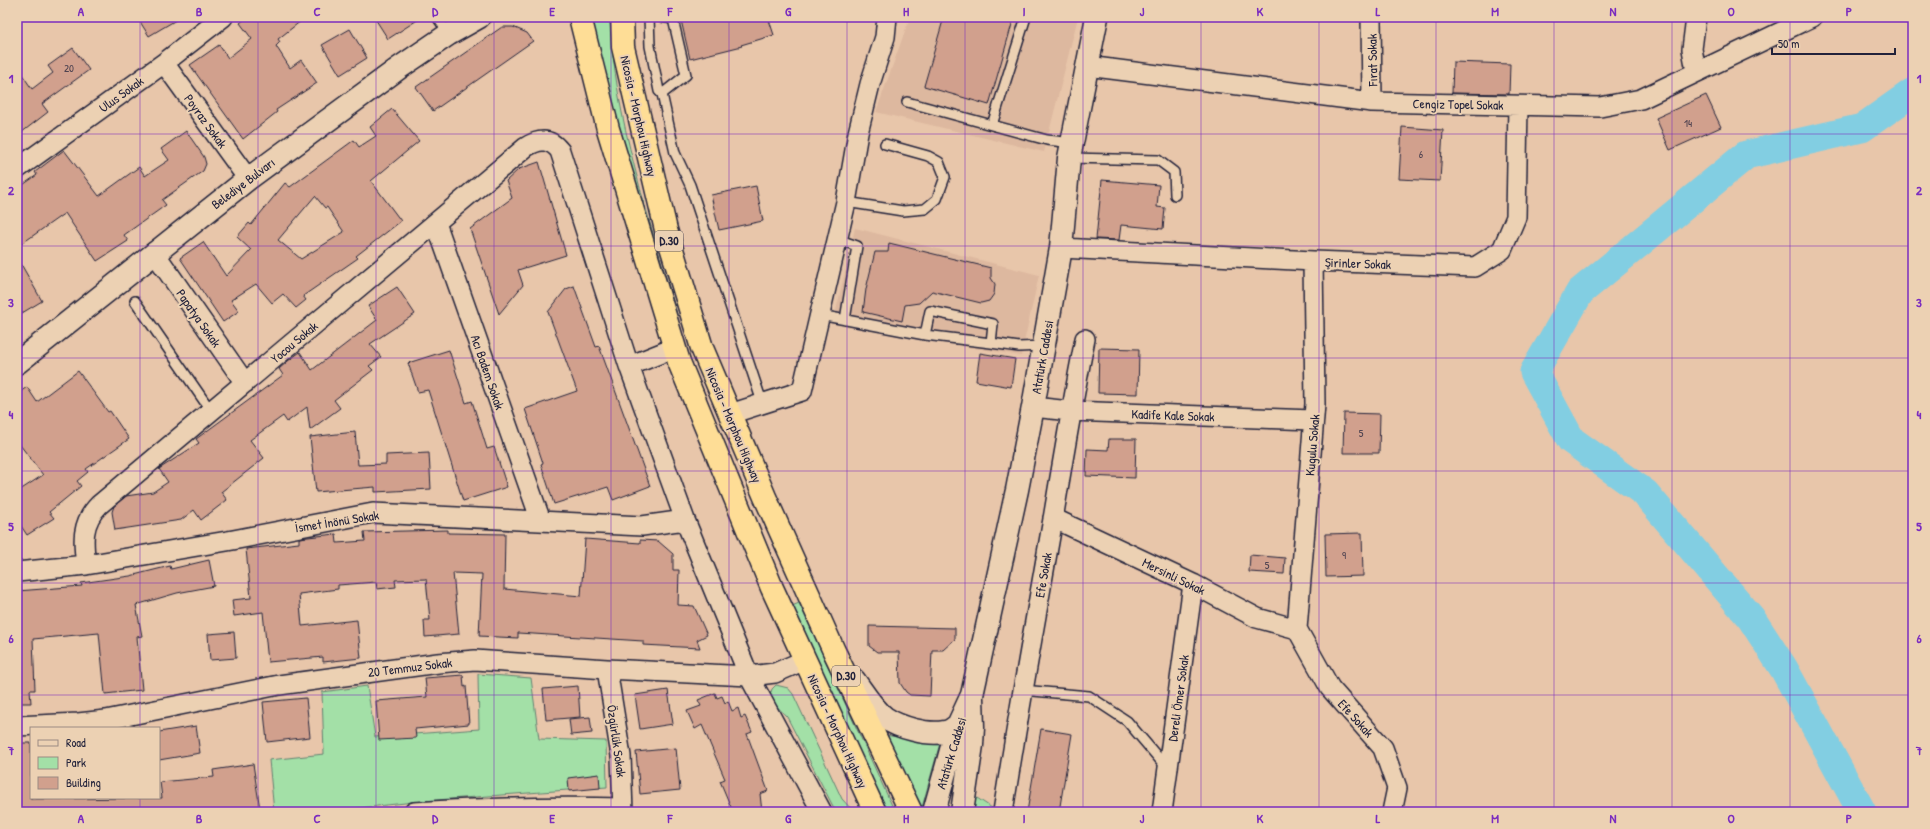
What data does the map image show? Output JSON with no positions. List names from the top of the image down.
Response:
{
  "streets": {
    "highway": ["Nicosia - Morphou Highway", "D.30"],
    "main road": ["Belediye Bulvarı", "Atatürk Caddesi"],
    "street": [
      "Fırat Sokak",
      "Ulus Sokak",
      "Cengiz Topel Sokak",
      "Poyraz Sokak",
      "Şirinler Sokak",
      "Papatya Sokak",
      "Yocou Sokak",
      "Acı Badem Sokak",
      "Kadife Kale Sokak",
      "Kugulu Sokak",
      "İsmet İnönü Sokak",
      "Efe Sokak",
      "Mersinli Sokak",
      "20 Temmuz Sokak",
      "Dereli Ömer Sokak",
      "Özgürlük Sokak"
    ]
  },
  "crossings": [
    ["Fırat Sokak", "Cengiz Topel Sokak"],
    ["Ulus Sokak", "Poyraz Sokak"],
    ["Cengiz Topel Sokak", "Şirinler Sokak"],
    ["Cengiz Topel Sokak", "Atatürk Caddesi"],
    ["Nicosia - Morphou Highway", "20 Temmuz Sokak"],
    ["Poyraz Sokak", "Belediye Bulvarı"],
    ["Belediye Bulvarı", "Papatya Sokak"],
    ["Şirinler Sokak", "Atatürk Caddesi"],
    ["Şirinler Sokak", "Kugulu Sokak"],
    ["Papatya Sokak", "Yocou Sokak"],
    ["Yocou Sokak", "Acı Badem Sokak"],
    ["Yocou Sokak", "İsmet İnönü Sokak"],
    ["Atatürk Caddesi", "Kadife Kale Sokak"],
    ["Acı Badem Sokak", "İsmet İnönü Sokak"],
    ["Kadife Kale Sokak", "Kugulu Sokak"],
    ["Kadife Kale Sokak", "Efe Sokak"],
    ["Kugulu Sokak", "Efe Sokak"],
    ["Kugulu Sokak", "Mersinli Sokak"],
    ["Efe Sokak", "Mersinli Sokak"],
    ["Mersinli Sokak", "Dereli Ömer Sokak"],
    ["20 Temmuz Sokak", "Özgürlük Sokak"]
  ],
  "house_numbers": [
    "20",
    "14",
    "6",
    "5",
    "9",
    "5"
  ],
  "legend": ["Road", "Park", "Building"],
  "scale_bar": "50 m",
  "grid": {
    "columns": [
      "A",
      "B",
      "C",
      "D",
      "E",
      "F",
      "G",
      "H",
      "I",
      "J",
      "K",
      "L",
      "M",
      "N",
      "O",
      "P"
    ],
    "rows": [
      "1",
      "2",
      "3",
      "4",
      "5",
      "6",
      "7"
    ]
  }
}
